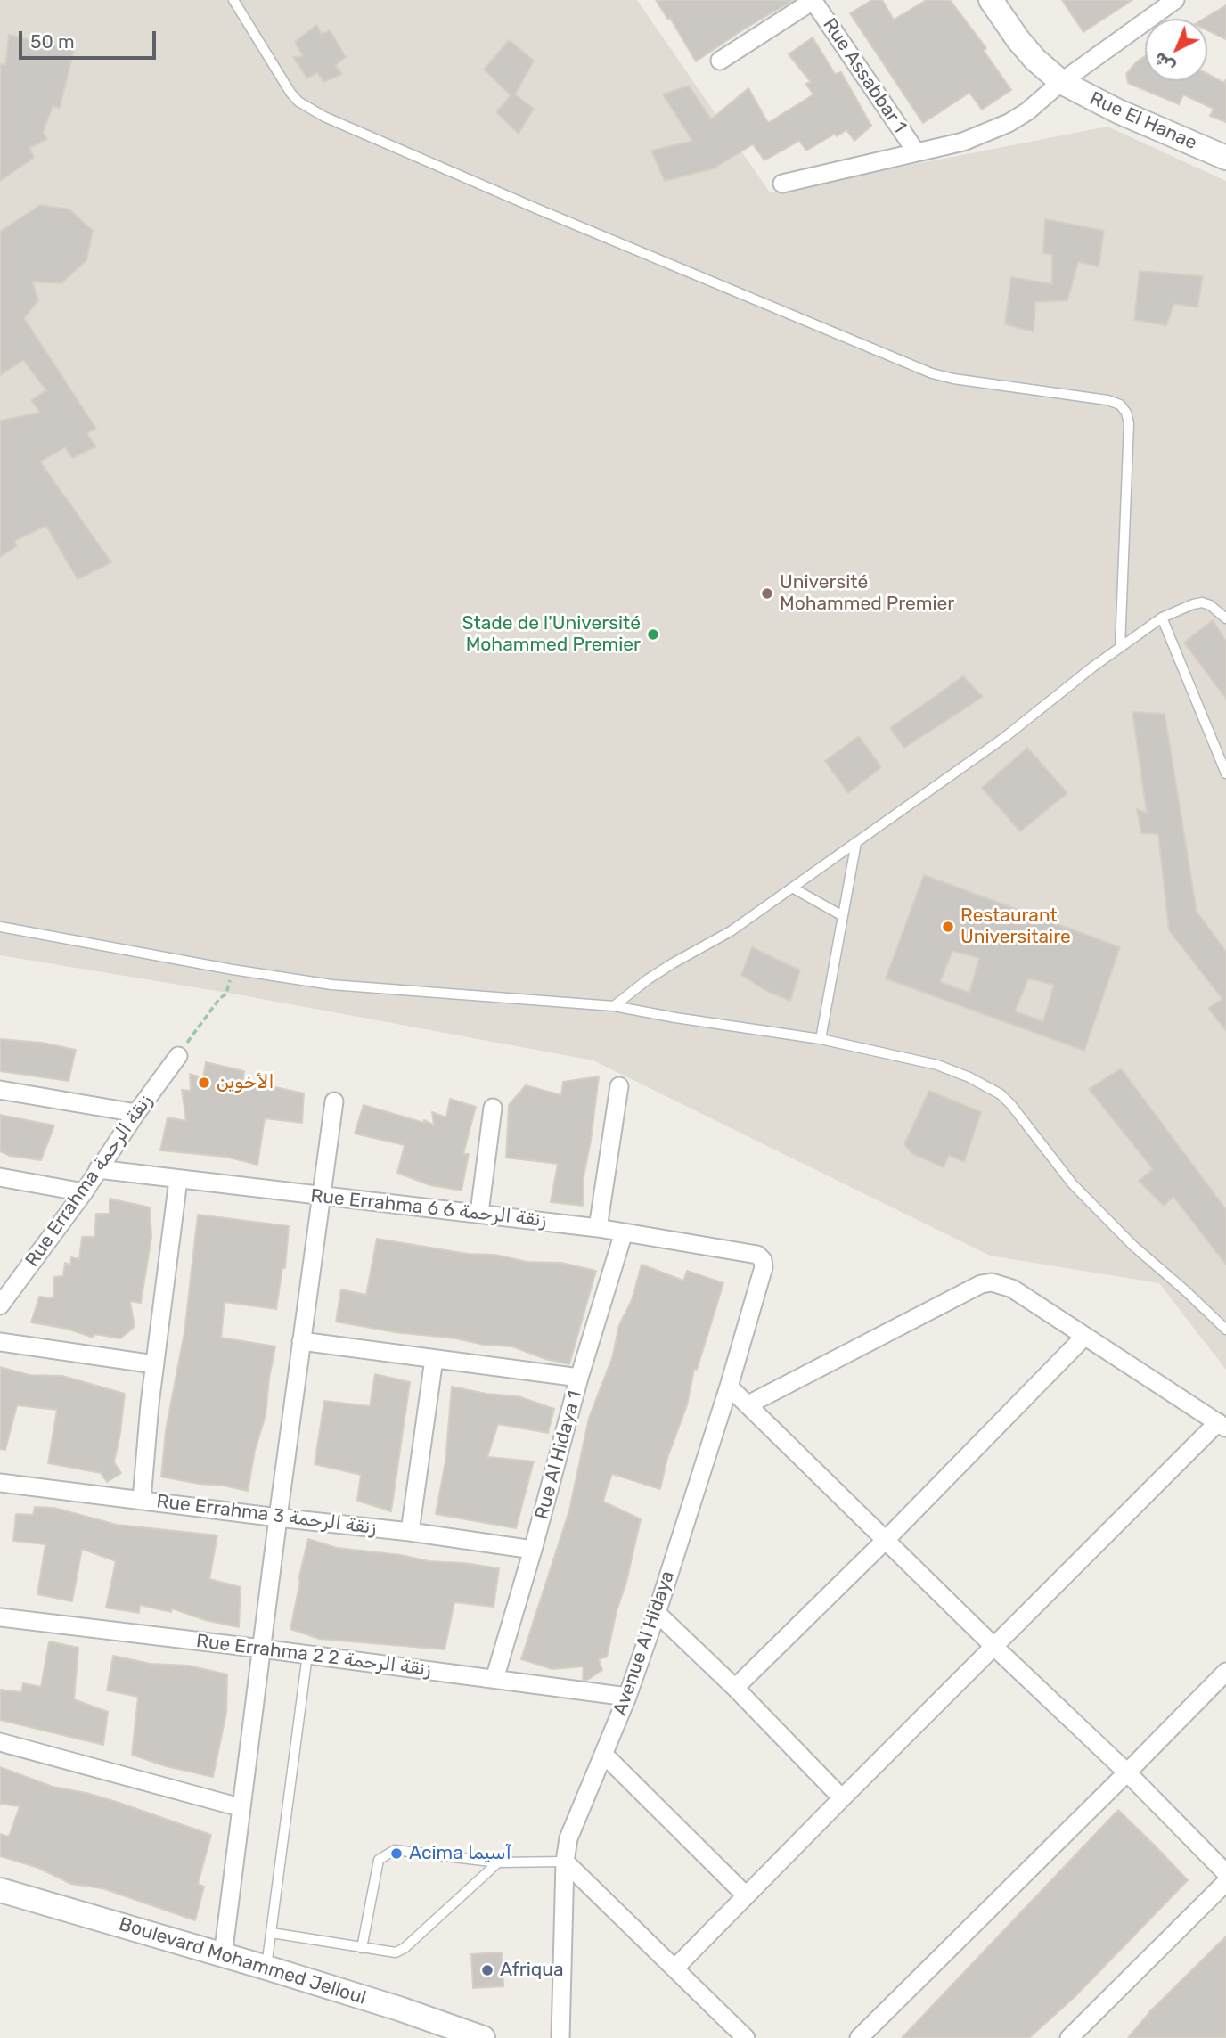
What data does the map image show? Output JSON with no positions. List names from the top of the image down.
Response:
{
  "streets": {
    "street": [
      "Rue Assabbar 1",
      "Rue El Hanae",
      "Rue Errahma زنقة الرحمة",
      "Rue Errahma 6 6 زنقة الرحمة",
      "Rue Al Hidaya 1",
      "Rue Errahma 3 زنقة الرحمة",
      "Avenue Al Hidaya",
      "Rue Errahma 2 2 زنقة الرحمة",
      "Boulevard Mohammed Jelloul"
    ]
  },
  "crossings": [
    ["Rue Errahma زنقة الرحمة", "Rue Errahma 6 6 زنقة الرحمة"],
    ["Rue Errahma 6 6 زنقة الرحمة", "Rue Al Hidaya 1"],
    ["Rue Errahma 6 6 زنقة الرحمة", "Avenue Al Hidaya"],
    ["Rue Al Hidaya 1", "Rue Errahma 3 زنقة الرحمة"],
    ["Rue Al Hidaya 1", "Rue Errahma 2 2 زنقة الرحمة"],
    ["Avenue Al Hidaya", "Rue Errahma 2 2 زنقة الرحمة"]
  ],
  "places": [
    "Université Mohammed Premier",
    "Stade de l'Université Mohammed Premier",
    "Restaurant Universitaire",
    "الأخوين",
    "Acima آسيما",
    "Afriqua"
  ],
  "scale_bar": "50 m",
  "north": "bottom left"
}
